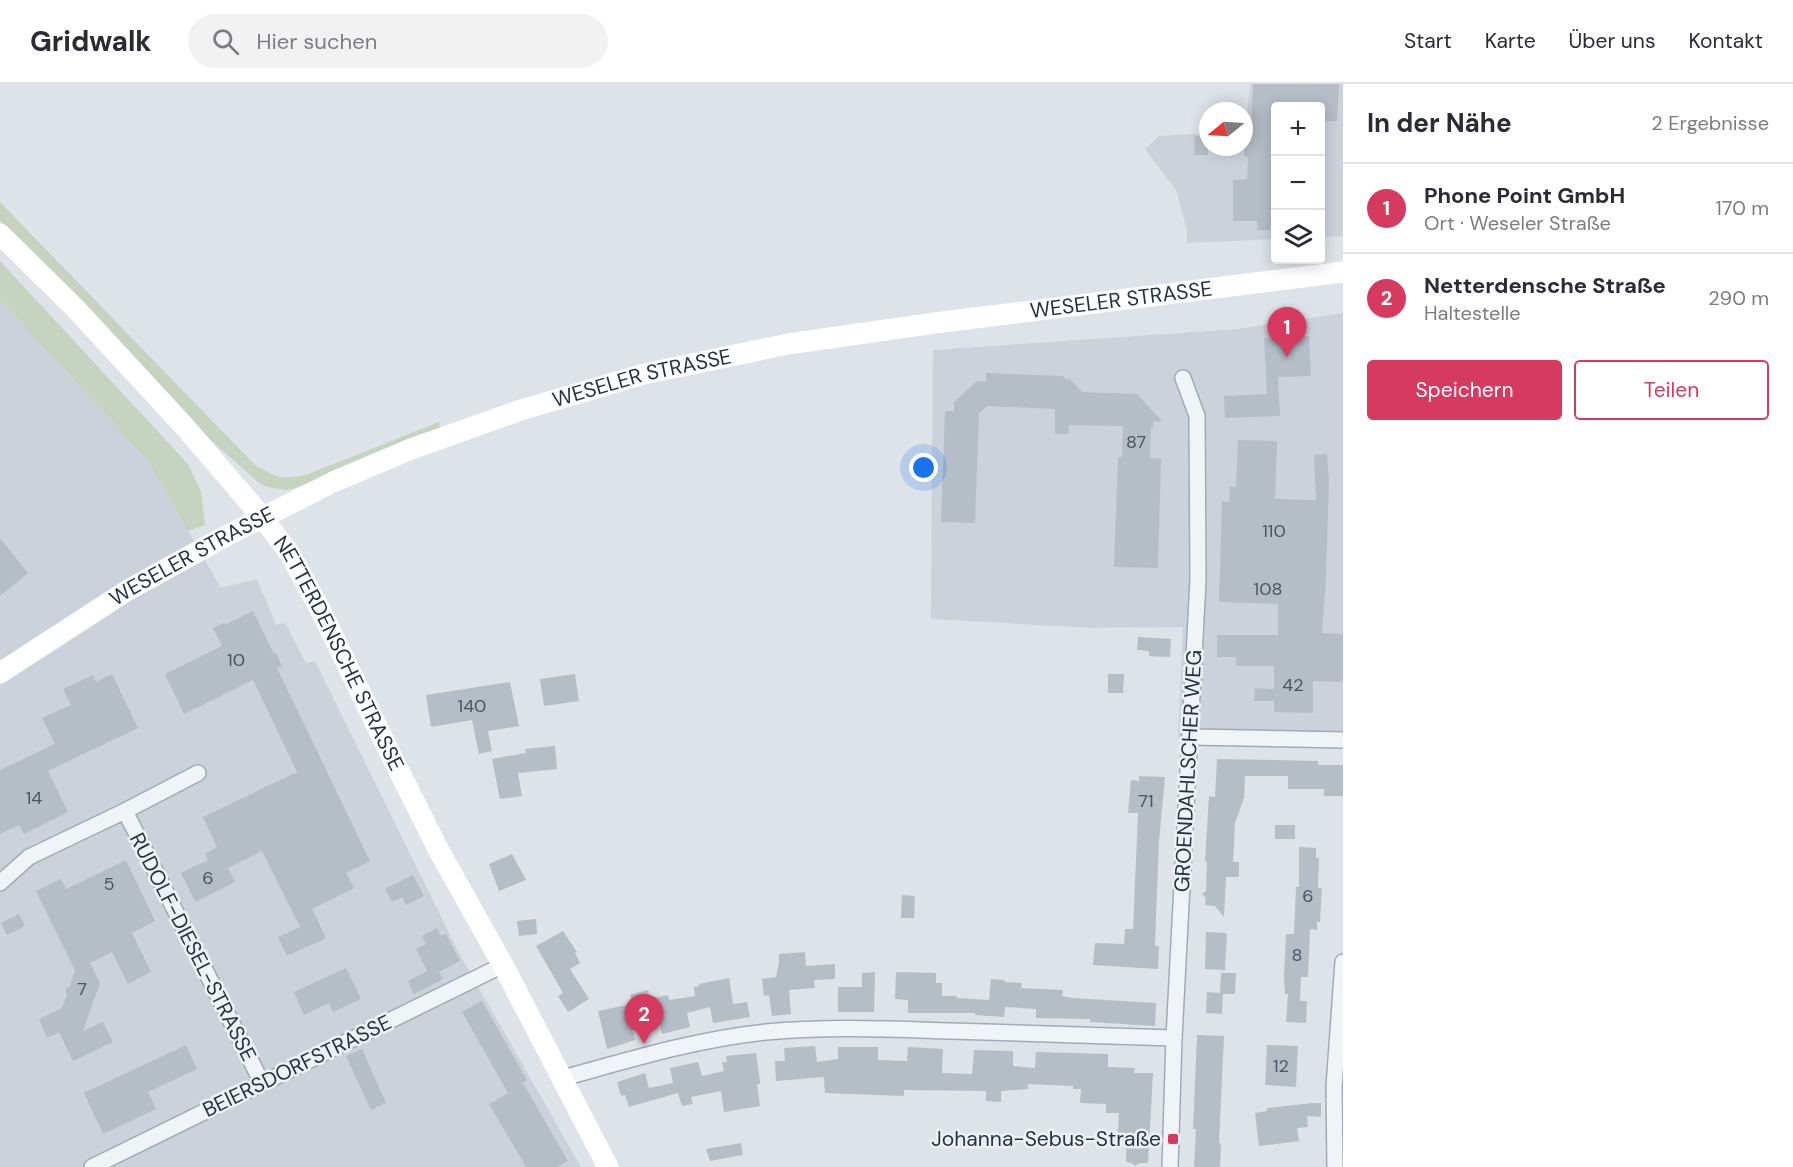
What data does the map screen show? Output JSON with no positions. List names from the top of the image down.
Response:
{
  "streets": {
    "main road": ["WESELER STRASSE", "NETTERDENSCHE STRASSE"],
    "street": ["GROENDAHLSCHER WEG", "RUDOLF-DIESEL-STRASSE", "BEIERSDORFSTRASSE"]
  },
  "crossings": [
    ["WESELER STRASSE", "NETTERDENSCHE STRASSE"],
    ["NETTERDENSCHE STRASSE", "BEIERSDORFSTRASSE"],
    ["RUDOLF-DIESEL-STRASSE", "BEIERSDORFSTRASSE"]
  ],
  "places": {
    "transit": ["Johanna-Sebus-Straße"]
  },
  "house_numbers": [
    "87",
    "110",
    "108",
    "10",
    "42",
    "140",
    "14",
    "71",
    "6",
    "5",
    "6",
    "8",
    "7",
    "12"
  ],
  "north": "left",
  "page": {
    "header": "Gridwalk",
    "search": "Hier suchen",
    "nav": [
      "Start",
      "Karte",
      "Über uns",
      "Kontakt"
    ],
    "heading": ["In der Nähe", "2 Ergebnisse"],
    "map_buttons": ["+", "−"],
    "list": [
      {
        "mark": "1",
        "name": "Phone Point GmbH",
        "note": "Ort · Weseler Straße",
        "value": "170 m"
      },
      {
        "mark": "2",
        "name": "Netterdensche Straße",
        "note": "Haltestelle",
        "value": "290 m"
      }
    ],
    "pins": ["1", "2"],
    "buttons": ["Speichern", "Teilen"]
  }
}
